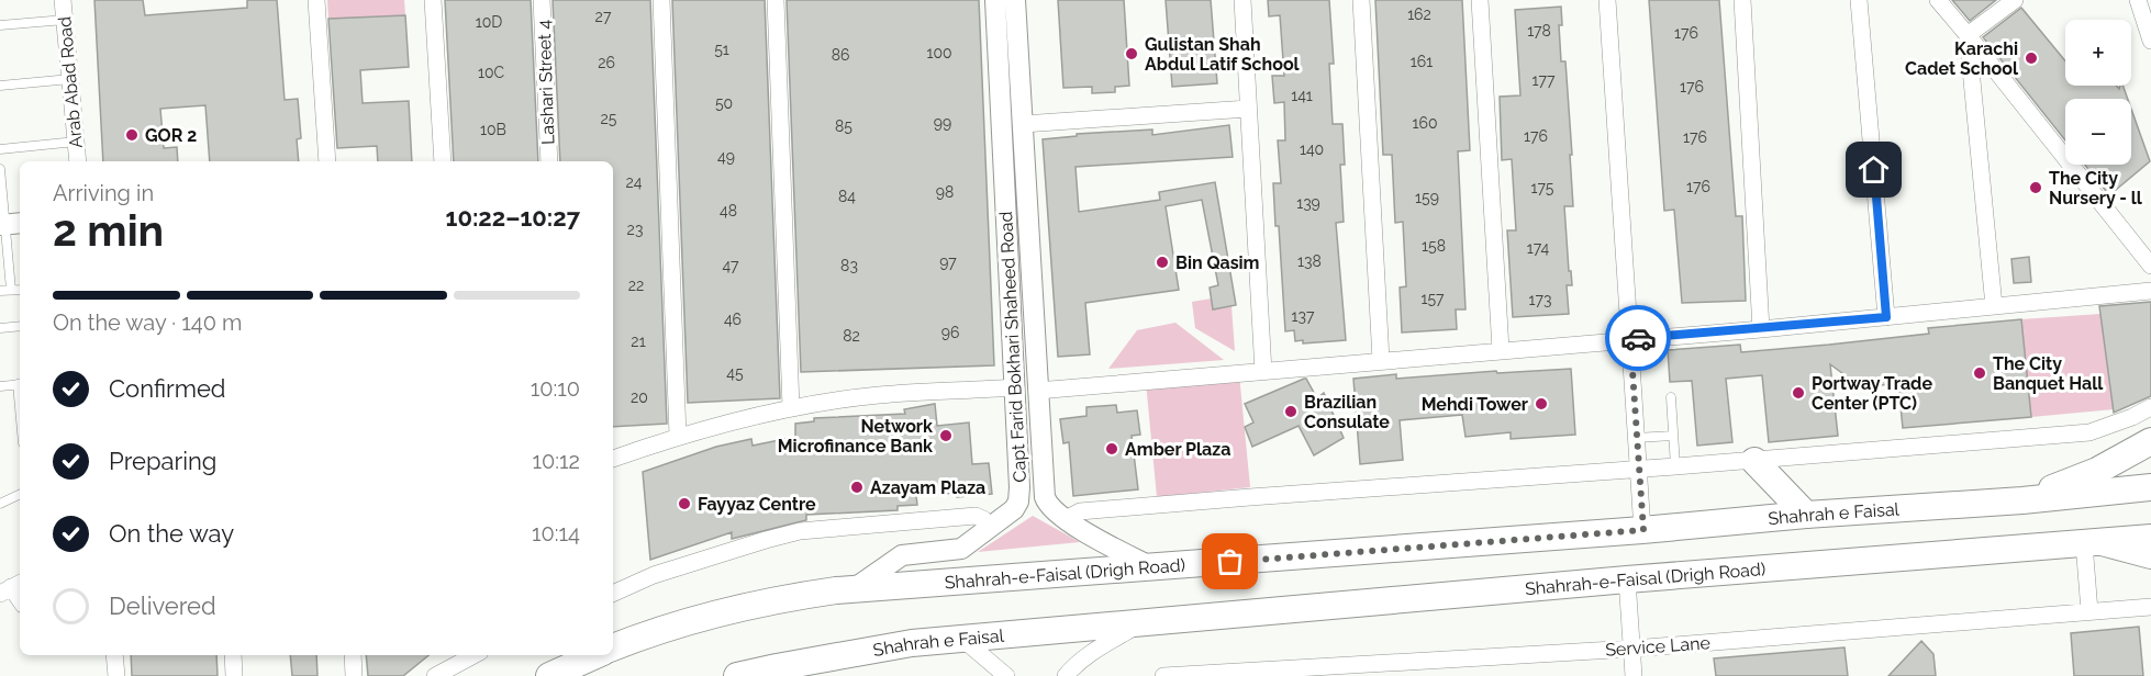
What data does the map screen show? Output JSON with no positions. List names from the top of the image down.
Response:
{
  "streets": {
    "highway": ["Shahrah e Faisal", "Shahrah-e-Faisal (Drigh Road)"],
    "street": [
      "Arab Abad Road",
      "Lashari Street 4",
      "Capt Farid Bokhari Shaheed Road",
      "Service Lane"
    ]
  },
  "crossings": [
    ["Capt Farid Bokhari Shaheed Road", "Shahrah-e-Faisal (Drigh Road)"],
    ["Shahrah e Faisal", "Shahrah-e-Faisal (Drigh Road)"]
  ],
  "places": [
    "Gulistan Shah Abdul Latif School",
    "Karachi Cadet School",
    "GOR 2",
    "The City Nursery - ll",
    "Bin Qasim",
    "The City Banquet Hall",
    "Portway Trade Center (PTC)",
    "Mehdi Tower",
    "Brazilian Consulate",
    "Network Microfinance Bank",
    "Amber Plaza",
    "Azayam Plaza",
    "Fayyaz Centre"
  ],
  "house_numbers": [
    "162",
    "27",
    "10D",
    "178",
    "176",
    "51",
    "100",
    "86",
    "161",
    "26",
    "10C",
    "177",
    "176",
    "141",
    "50",
    "25",
    "99",
    "160",
    "85",
    "10B",
    "176",
    "176",
    "140",
    "49",
    "24",
    "176",
    "175",
    "98",
    "84",
    "159",
    "139",
    "48",
    "23",
    "158",
    "174",
    "138",
    "97",
    "47",
    "83",
    "22",
    "157",
    "173",
    "137",
    "46",
    "96",
    "82",
    "21",
    "45",
    "20"
  ],
  "page": {
    "map_buttons": ["+", "−"],
    "heading": ["2 min", "Arriving in", "10:22–10:27"],
    "bar": "On the way · 140 m",
    "list": [
      ["Confirmed", "10:10"],
      ["Preparing", "10:12"],
      ["On the way", "10:14"],
      "Delivered"
    ]
  }
}
